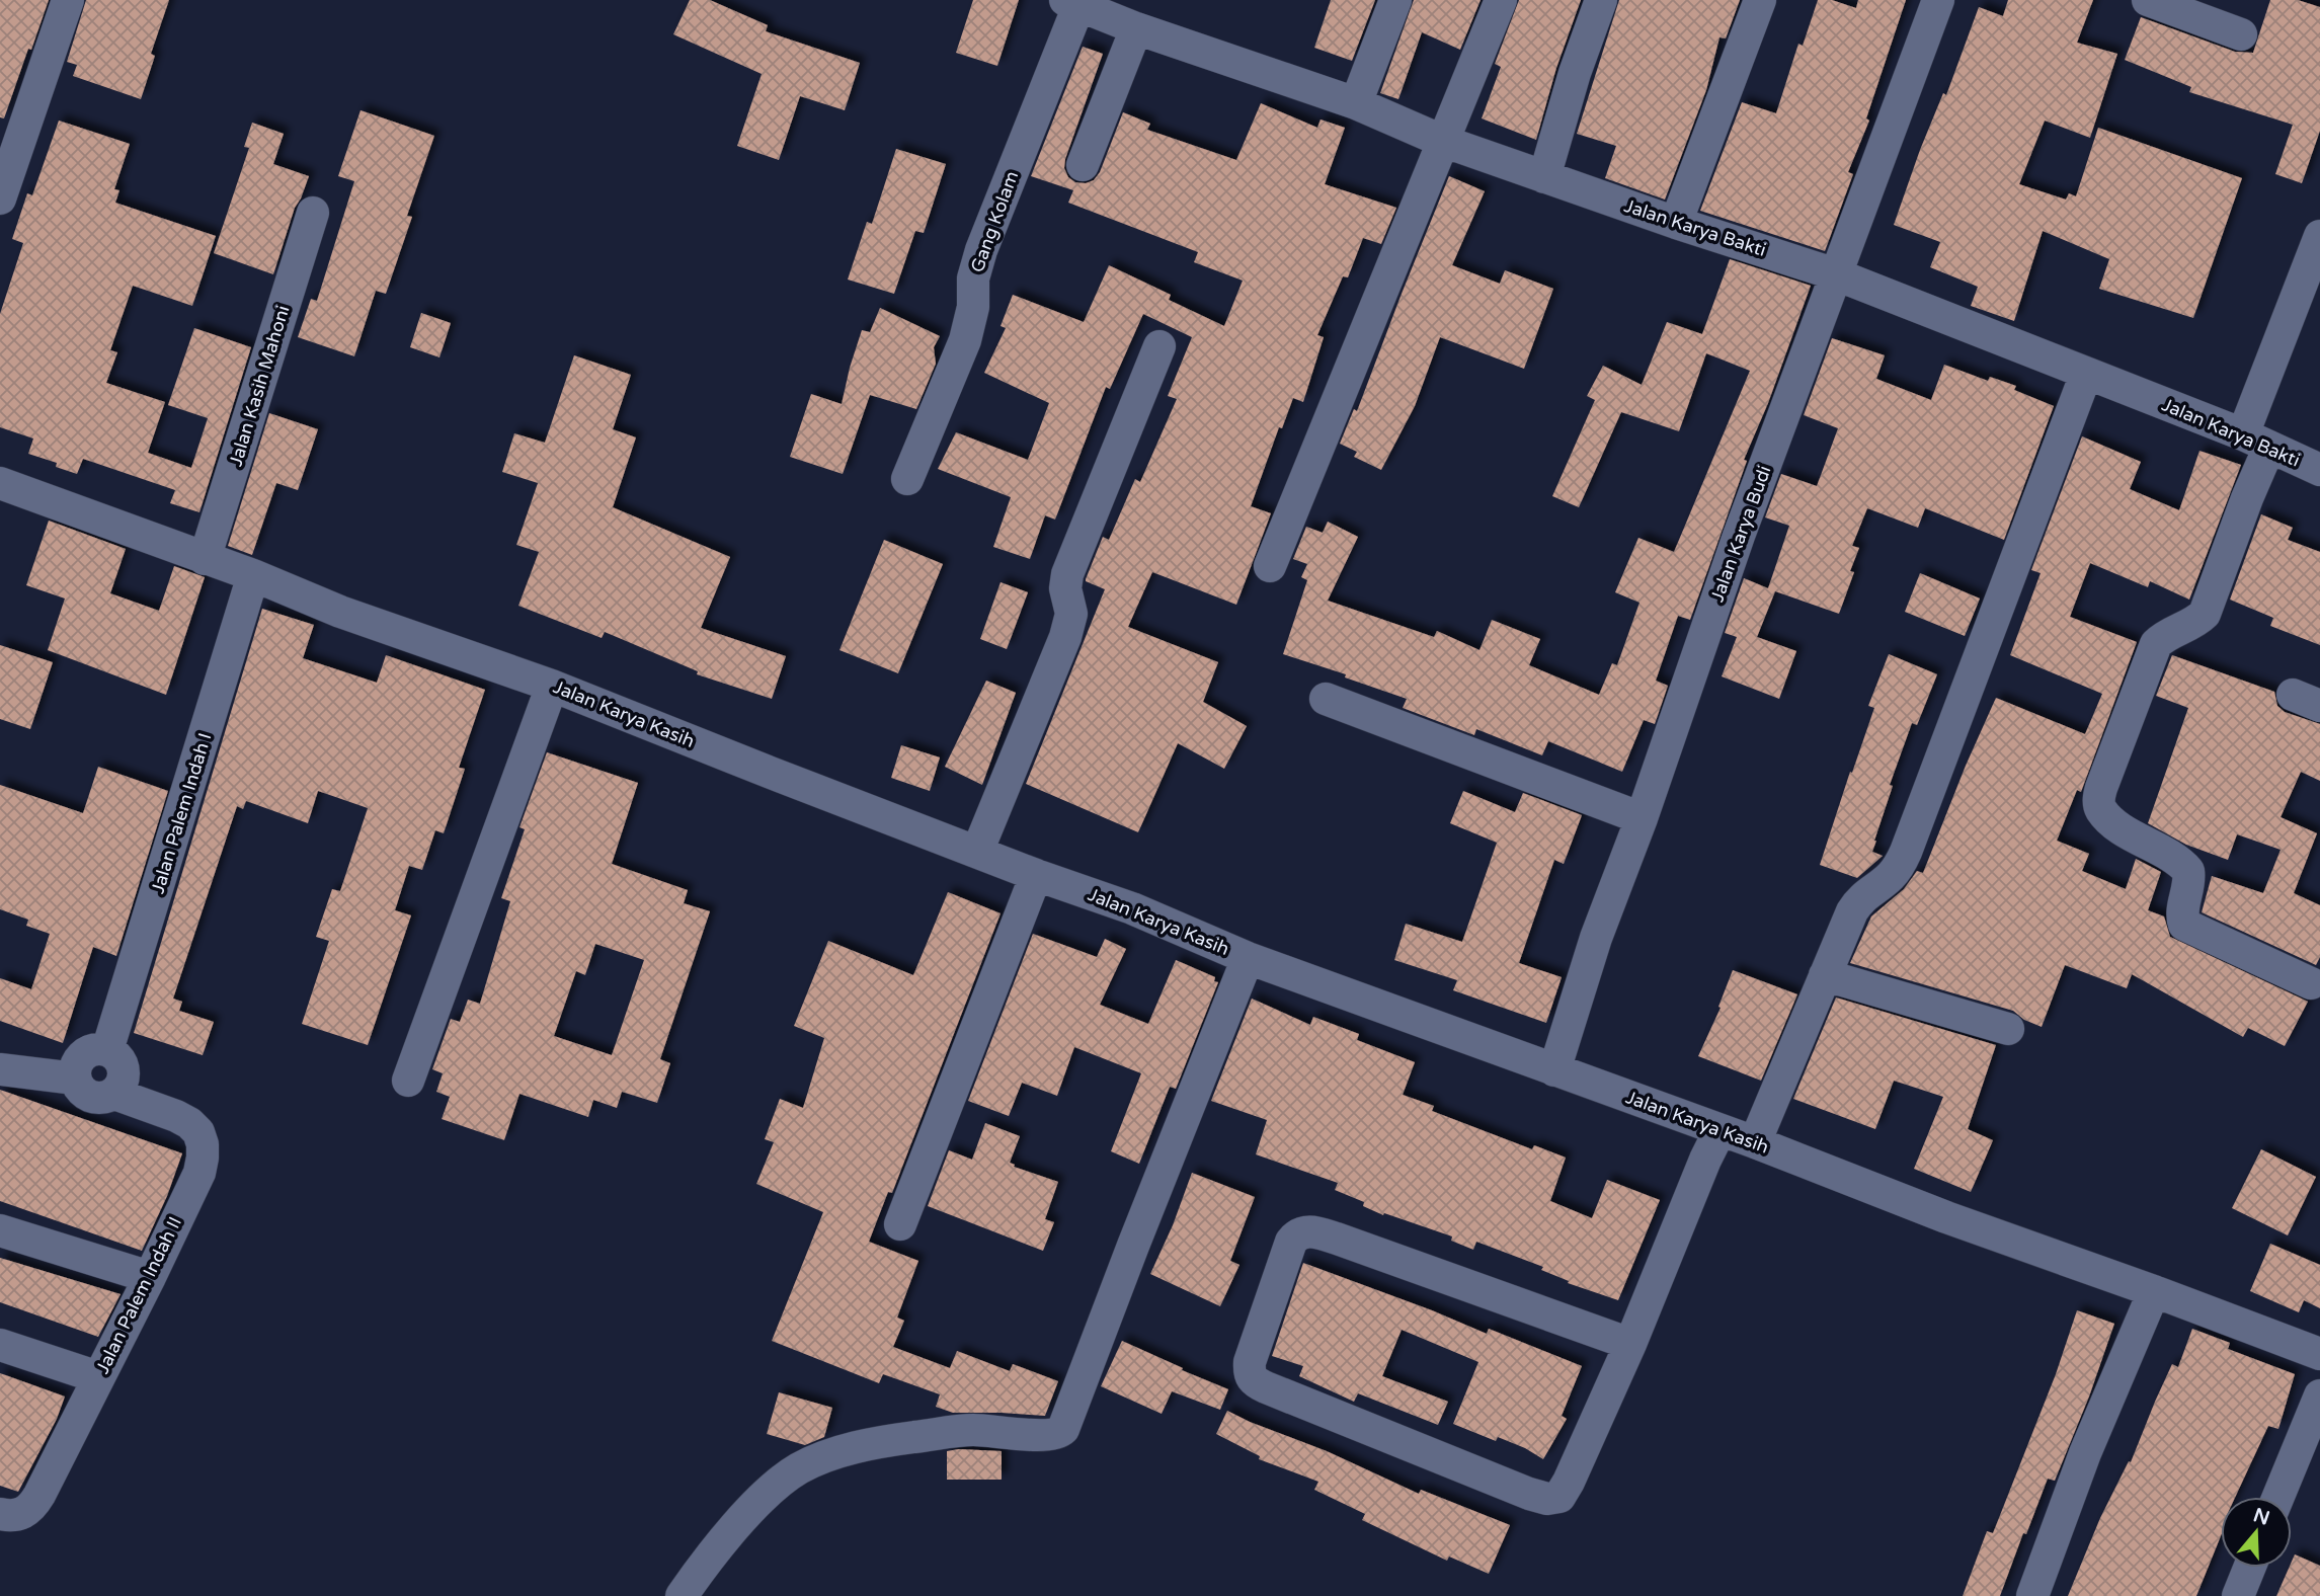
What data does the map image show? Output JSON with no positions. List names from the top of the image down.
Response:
{
  "streets": {
    "street": [
      "Gang Kolam",
      "Jalan Karya Bakti",
      "Jalan Kasih Mahoni",
      "Jalan Karya Budi",
      "Jalan Karya Kasih",
      "Jalan Palem Indah I",
      "Jalan Palem Indah II"
    ]
  },
  "crossings": [
    ["Gang Kolam", "Jalan Karya Bakti"],
    ["Jalan Karya Bakti", "Jalan Karya Budi"],
    ["Jalan Kasih Mahoni", "Jalan Karya Kasih"],
    ["Jalan Karya Budi", "Jalan Karya Kasih"],
    ["Jalan Karya Kasih", "Jalan Palem Indah I"],
    ["Jalan Palem Indah I", "Jalan Palem Indah II"]
  ],
  "north": "top"
}
